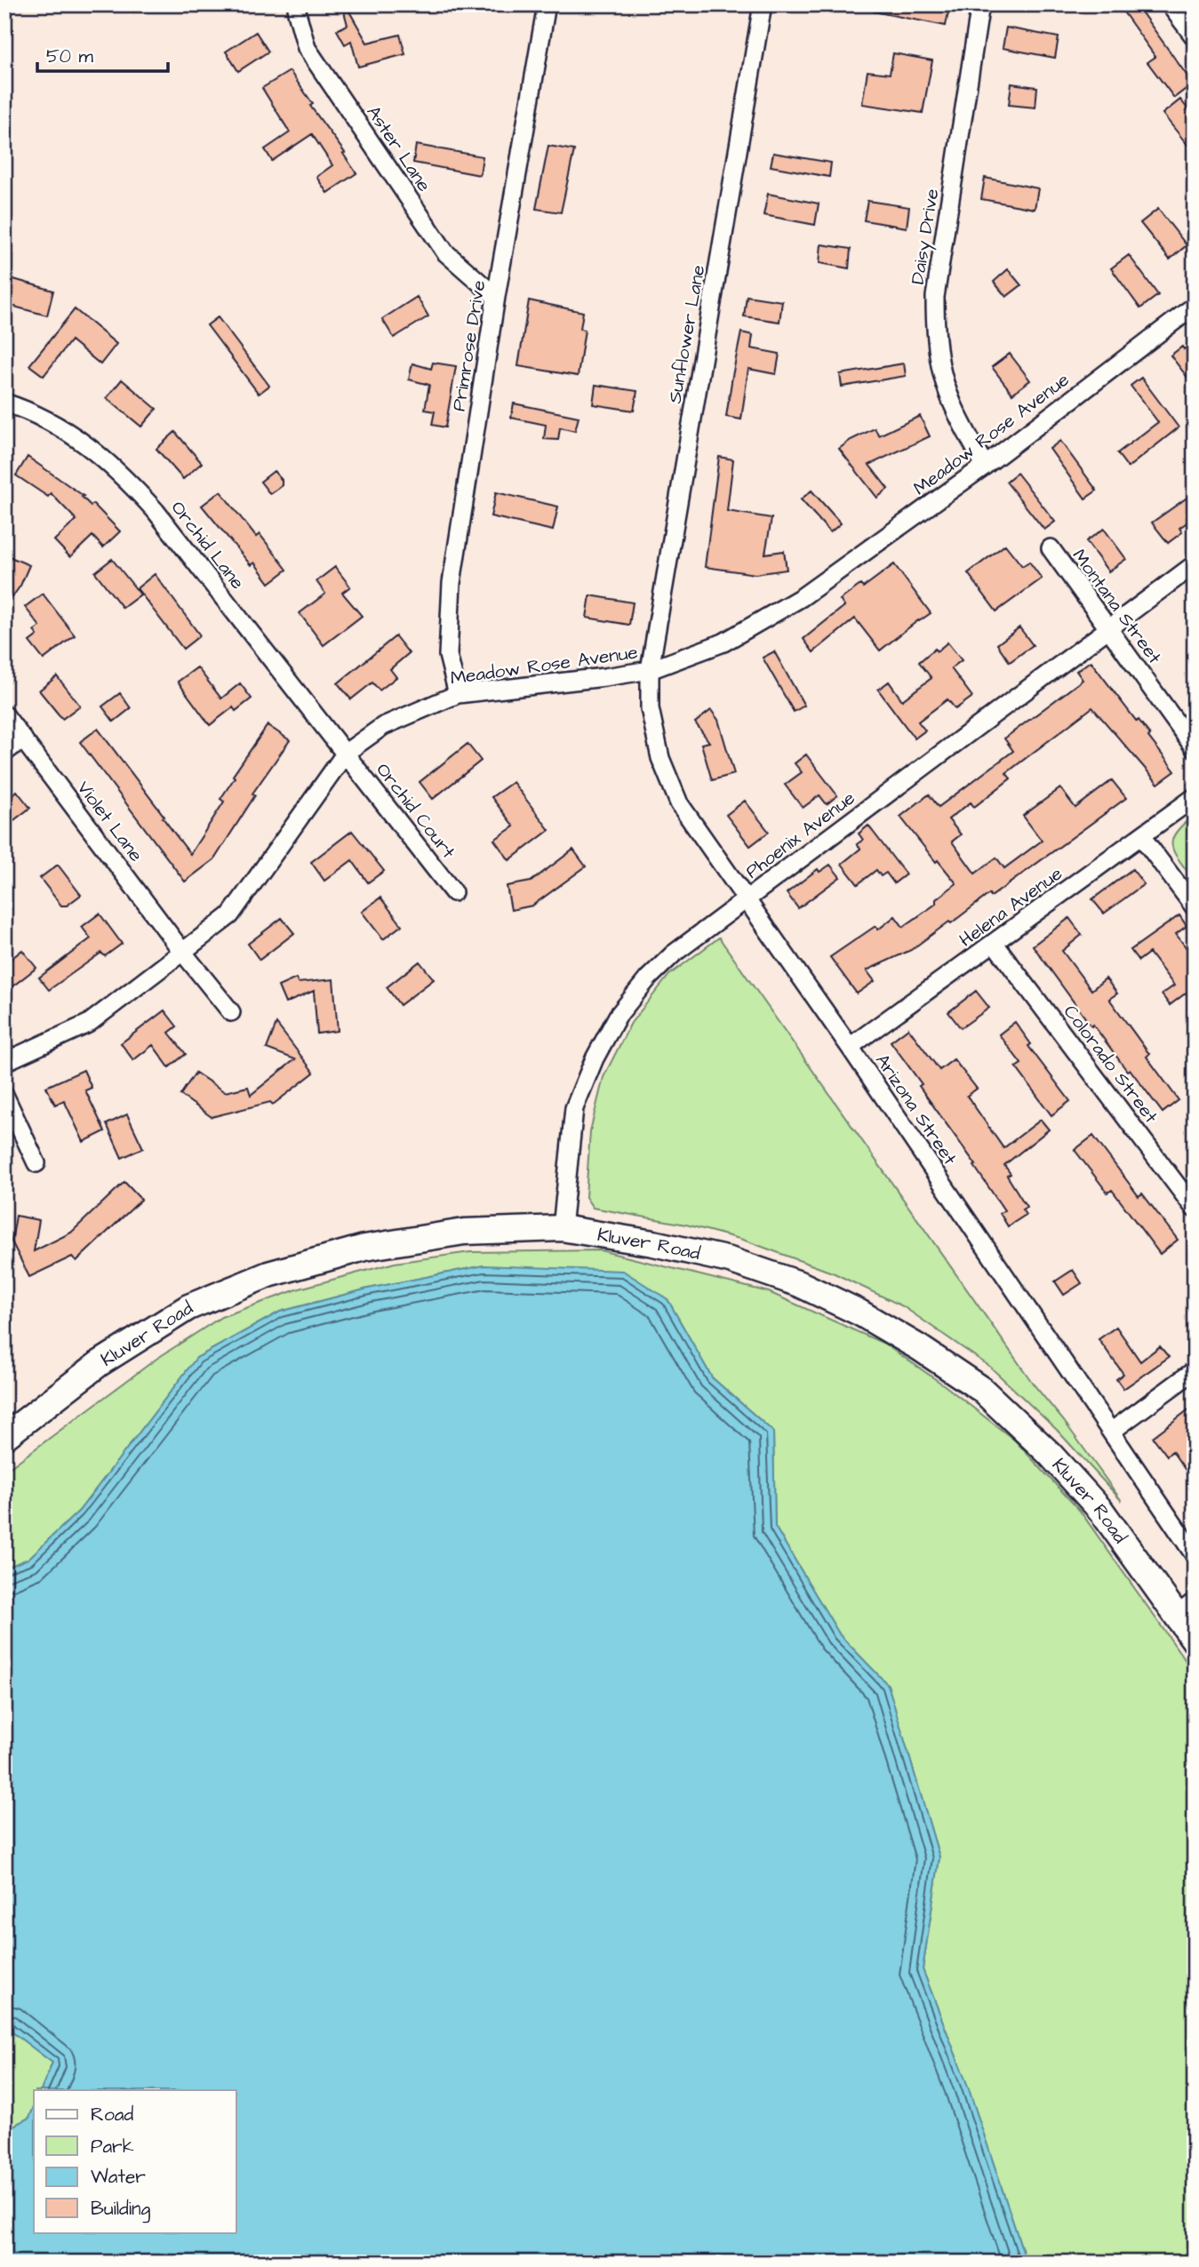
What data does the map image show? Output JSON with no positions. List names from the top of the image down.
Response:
{
  "streets": {
    "street": [
      "Aster Lane",
      "Daisy Drive",
      "Sunflower Lane",
      "Primrose Drive",
      "Meadow Rose Avenue",
      "Orchid Lane",
      "Montana Street",
      "Orchid Court",
      "Violet Lane",
      "Phoenix Avenue",
      "Helena Avenue",
      "Colorado Street",
      "Arizona Street",
      "Kluver Road"
    ]
  },
  "crossings": [
    ["Aster Lane", "Primrose Drive"],
    ["Daisy Drive", "Meadow Rose Avenue"],
    ["Sunflower Lane", "Meadow Rose Avenue"],
    ["Sunflower Lane", "Arizona Street"],
    ["Primrose Drive", "Meadow Rose Avenue"],
    ["Meadow Rose Avenue", "Orchid Lane"],
    ["Meadow Rose Avenue", "Orchid Court"],
    ["Meadow Rose Avenue", "Violet Lane"],
    ["Meadow Rose Avenue", "Arizona Street"],
    ["Orchid Lane", "Orchid Court"],
    ["Montana Street", "Phoenix Avenue"],
    ["Phoenix Avenue", "Arizona Street"],
    ["Phoenix Avenue", "Kluver Road"],
    ["Helena Avenue", "Colorado Street"],
    ["Helena Avenue", "Arizona Street"]
  ],
  "legend": [
    "Road",
    "Park",
    "Water",
    "Building"
  ],
  "scale_bar": "50 m"
}
